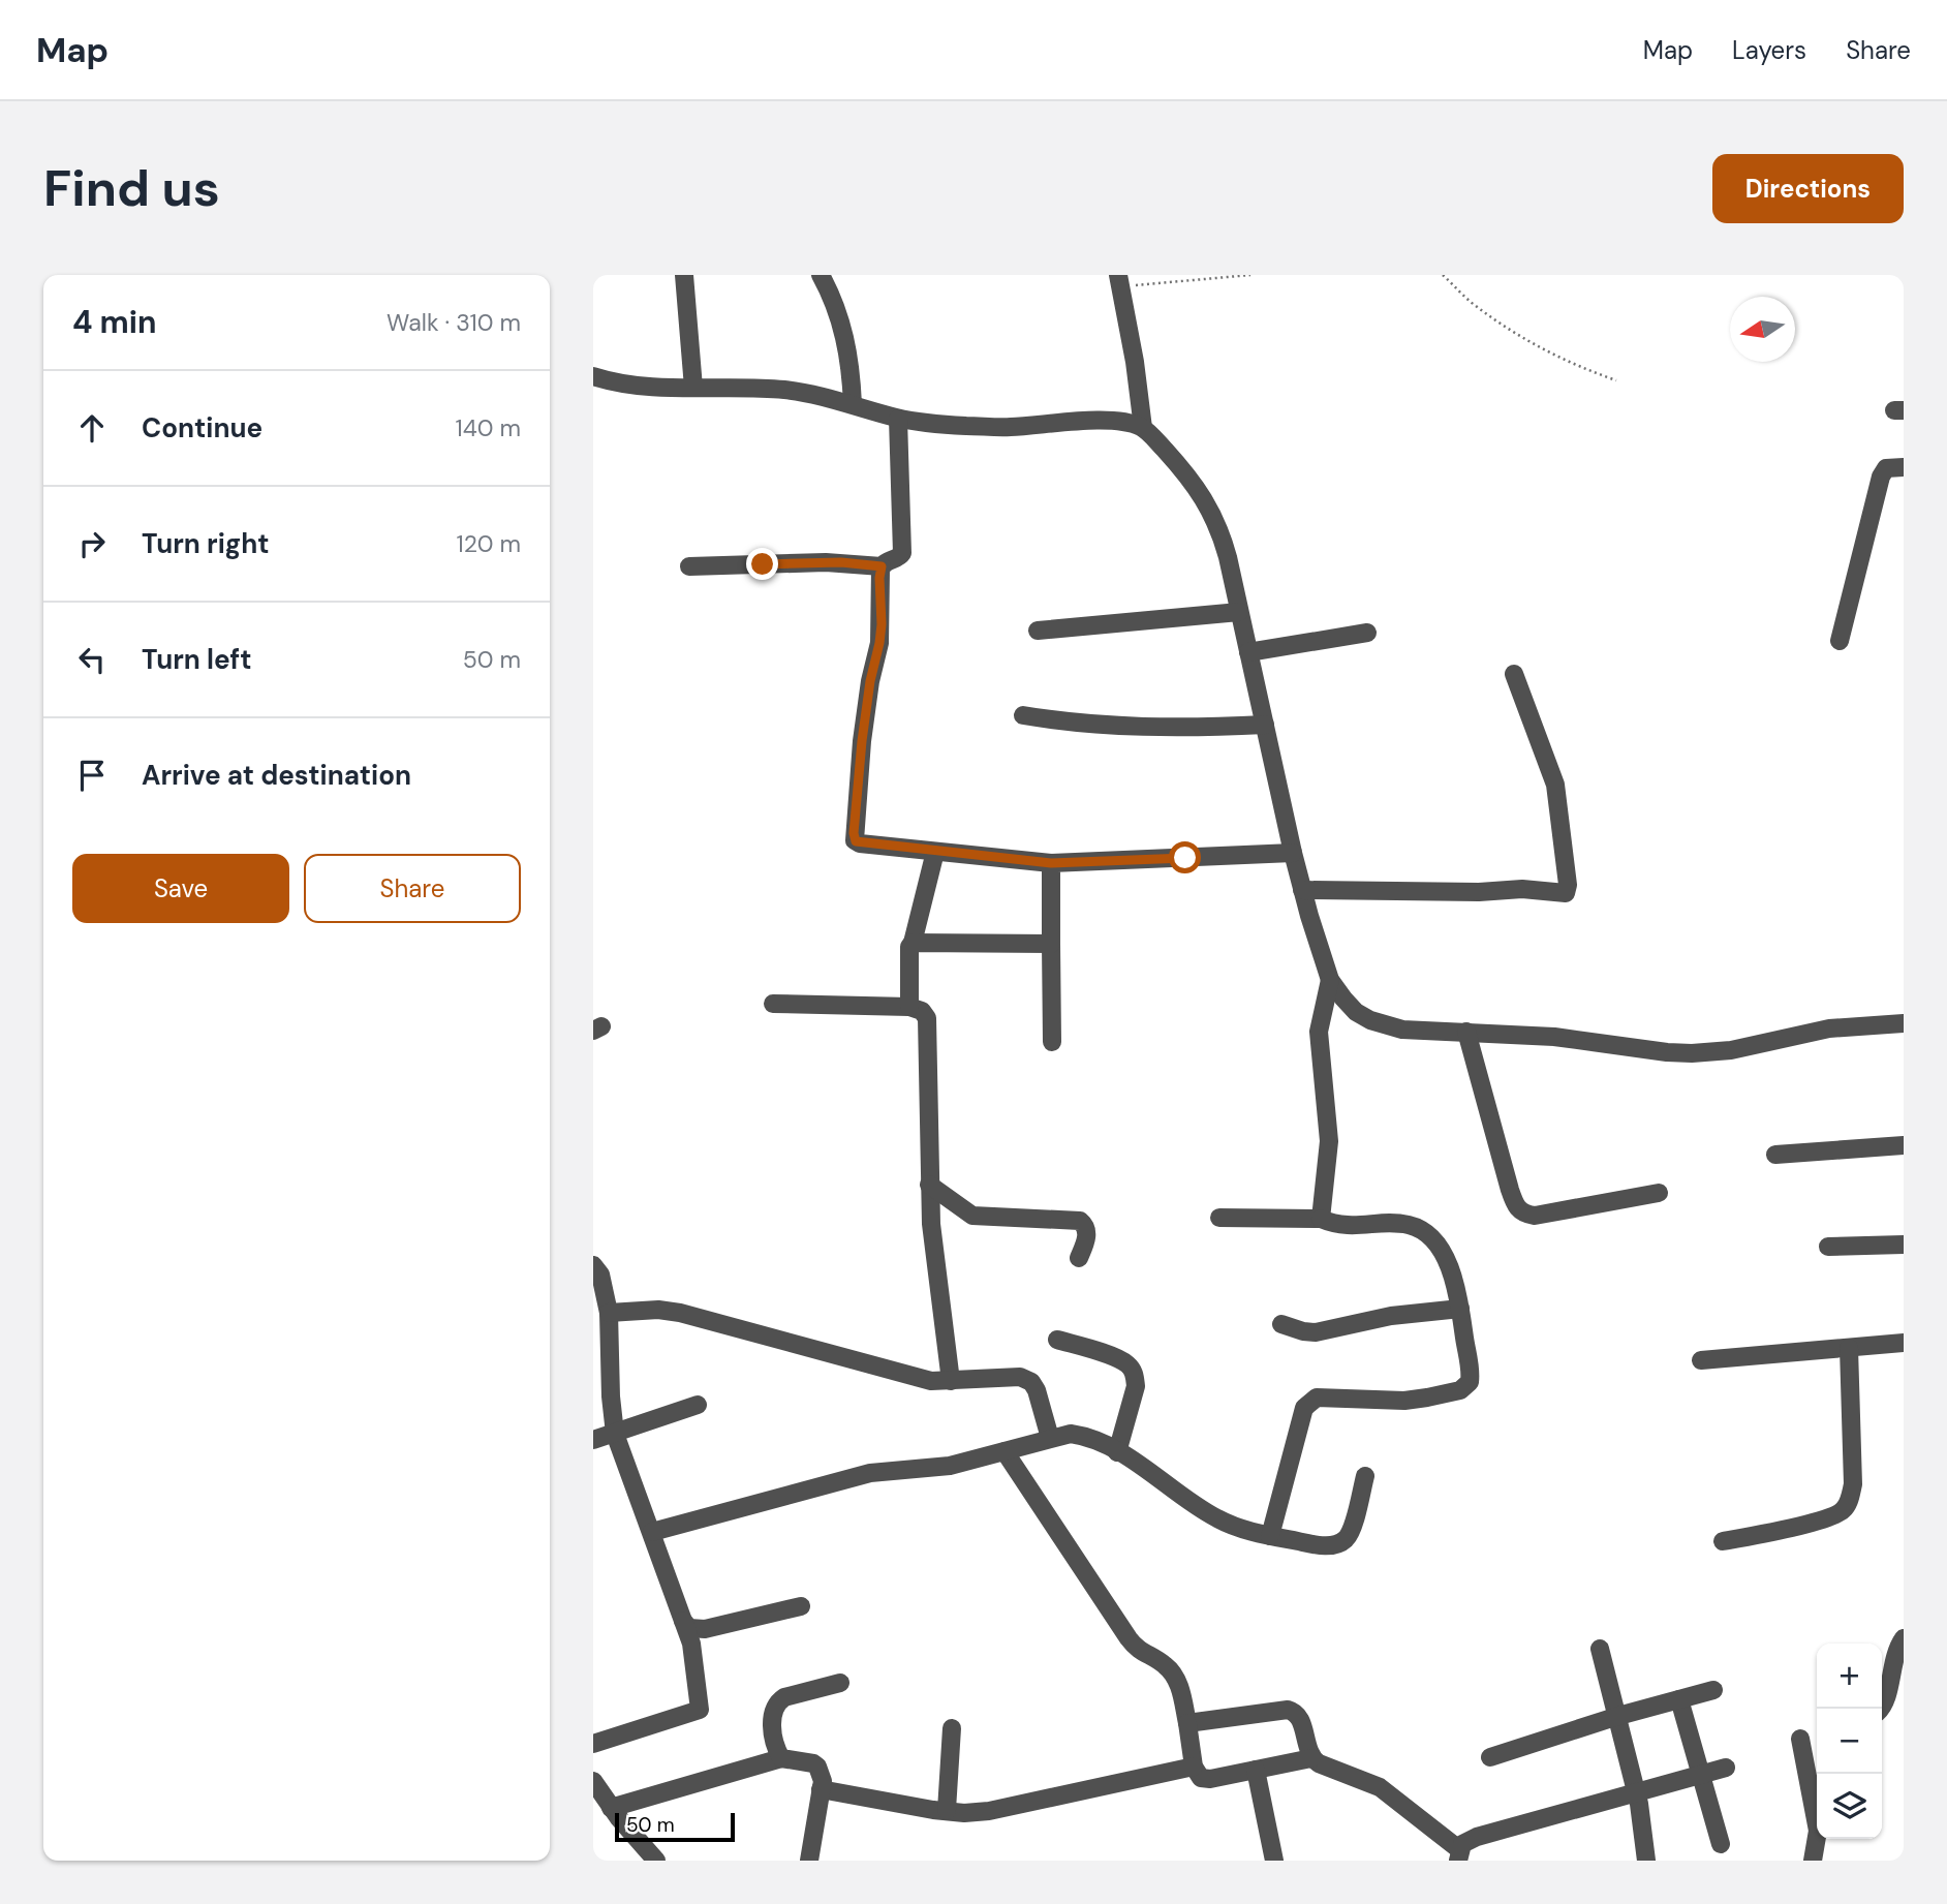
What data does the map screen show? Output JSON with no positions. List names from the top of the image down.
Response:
{
  "scale_bar": "50 m",
  "north": "left",
  "page": {
    "header": "Map",
    "nav": ["Map", "Layers", "Share"],
    "buttons": [
      "Directions",
      ["Save", "Share"]
    ],
    "title": "Find us",
    "heading": ["4 min", "Walk · 310 m"],
    "list": [
      ["Continue", "140 m"],
      ["Turn right", "120 m"],
      ["Turn left", "50 m"],
      "Arrive at destination"
    ],
    "map_buttons": ["+", "−"],
    "scale": "50 m"
  }
}
